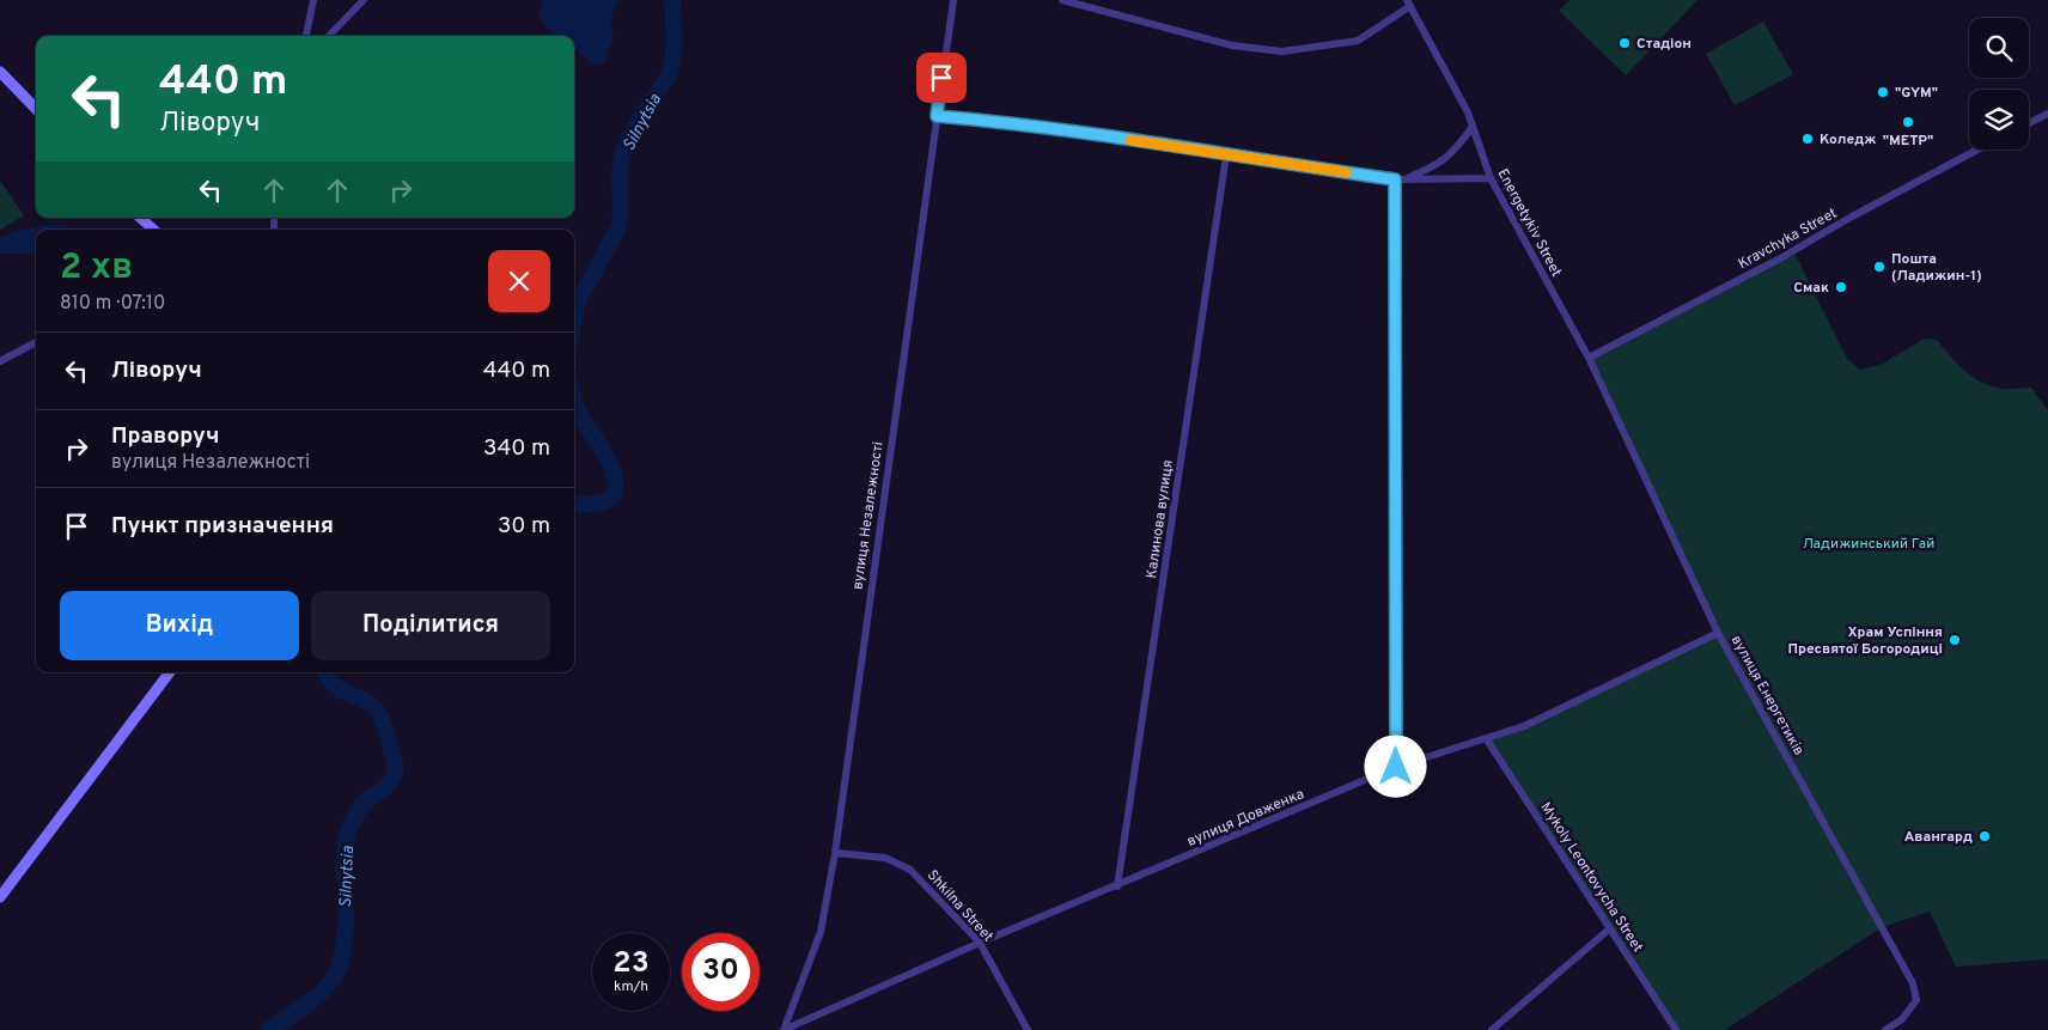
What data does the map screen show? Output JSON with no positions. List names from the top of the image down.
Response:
{
  "streets": {
    "street": [
      "Energetykiv Street",
      "Kravchyka Street",
      "вулиця Незалежності",
      "Калинова вулиця",
      "вулиця Енергетиків",
      "вулиця Довженка",
      "Mykoly Leontovycha Street",
      "Shkilna Street"
    ]
  },
  "crossings": [
    ["Energetykiv Street", "Kravchyka Street"],
    ["Energetykiv Street", "вулиця Енергетиків"],
    ["Kravchyka Street", "вулиця Енергетиків"],
    ["вулиця Незалежності", "вулиця Довженка"],
    ["вулиця Незалежності", "Shkilna Street"],
    ["Калинова вулиця", "вулиця Довженка"],
    ["вулиця Енергетиків", "вулиця Довженка"],
    ["вулиця Довженка", "Mykoly Leontovycha Street"],
    ["вулиця Довженка", "Shkilna Street"]
  ],
  "water": ["Silnytsia"],
  "parks": ["Ладижинський Гай"],
  "places": [
    "Стадіон",
    "\"GYM\"",
    "\"МЕТР\"",
    "Коледж",
    "Пошта (Ладижин-1)",
    "Смак",
    "Храм Успіння Пресвятої Богородиці",
    "Авангард"
  ],
  "page": {
    "turn": ["440 m", "Ліворуч"],
    "heading": ["2 хв", "810 m · 07:10"],
    "list": [
      {
        "name": "Ліворуч",
        "value": "440 m"
      },
      {
        "name": "Праворуч",
        "note": "вулиця Незалежності",
        "value": "340 m"
      },
      {
        "name": "Пункт призначення",
        "value": "30 m"
      }
    ],
    "buttons": ["Вихід", "Поділитися"],
    "speed": "23 km/h",
    "limit": "30"
  }
}
